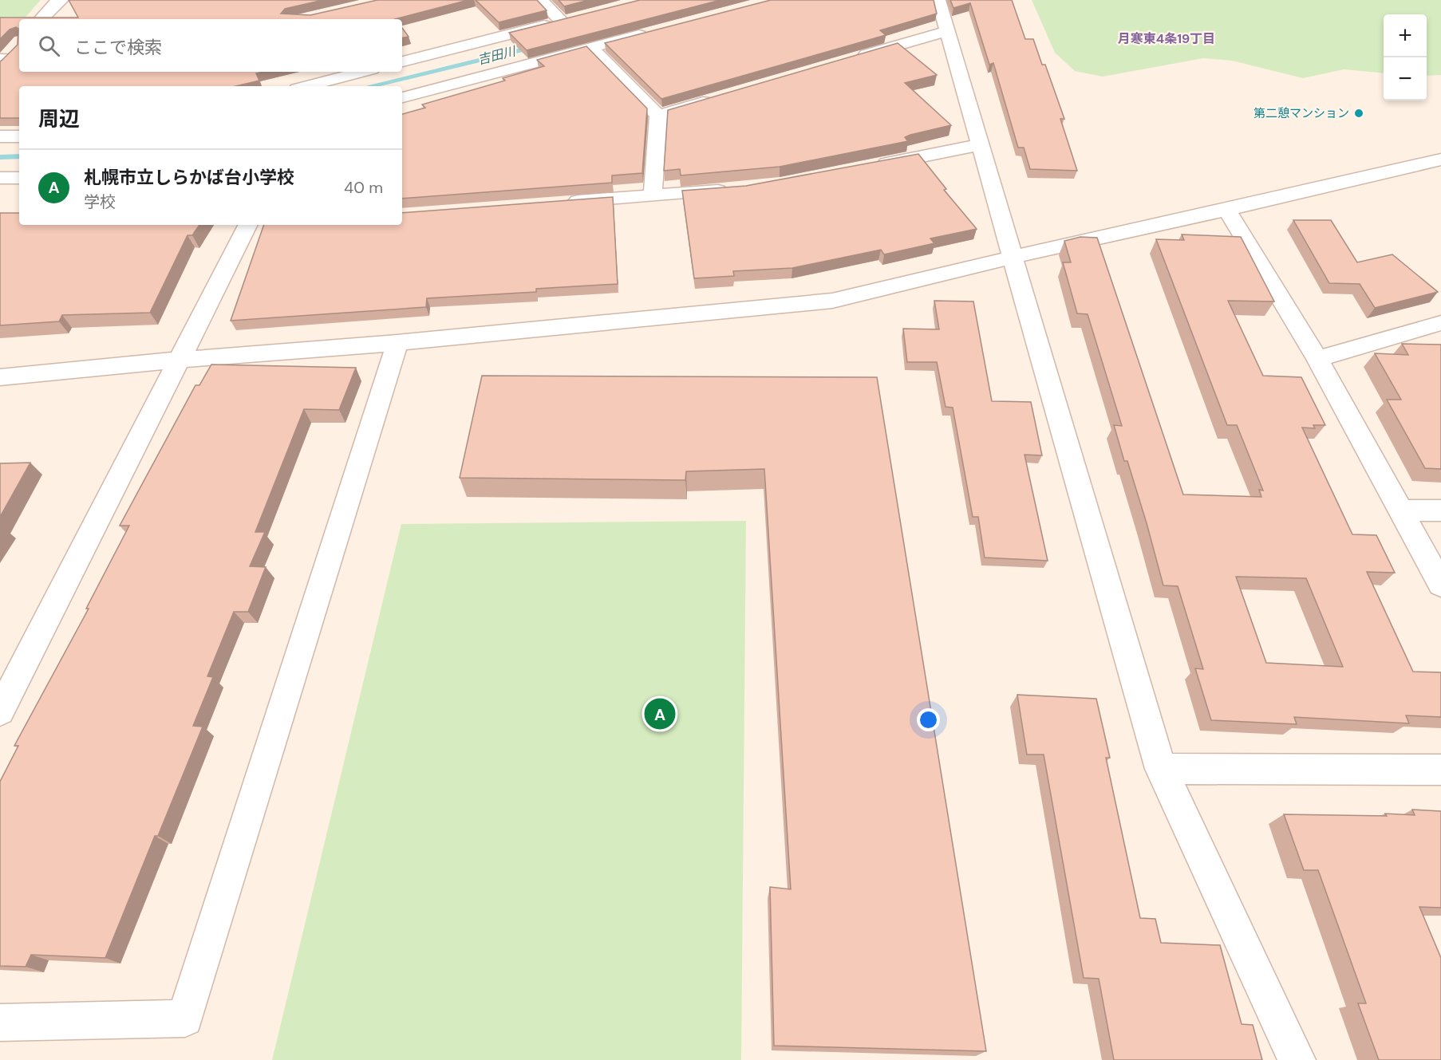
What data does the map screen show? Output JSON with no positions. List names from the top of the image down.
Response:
{
  "districts": ["月寒東4条19丁目"],
  "water": ["吉田川"],
  "places": ["第二憩マンション"],
  "page": {
    "map_buttons": ["+", "−"],
    "search": "ここで検索",
    "heading": "周辺",
    "list": [
      {
        "mark": "A",
        "name": "札幌市立しらかば台小学校",
        "note": "学校",
        "value": "40 m"
      }
    ],
    "pins": "A"
  }
}
